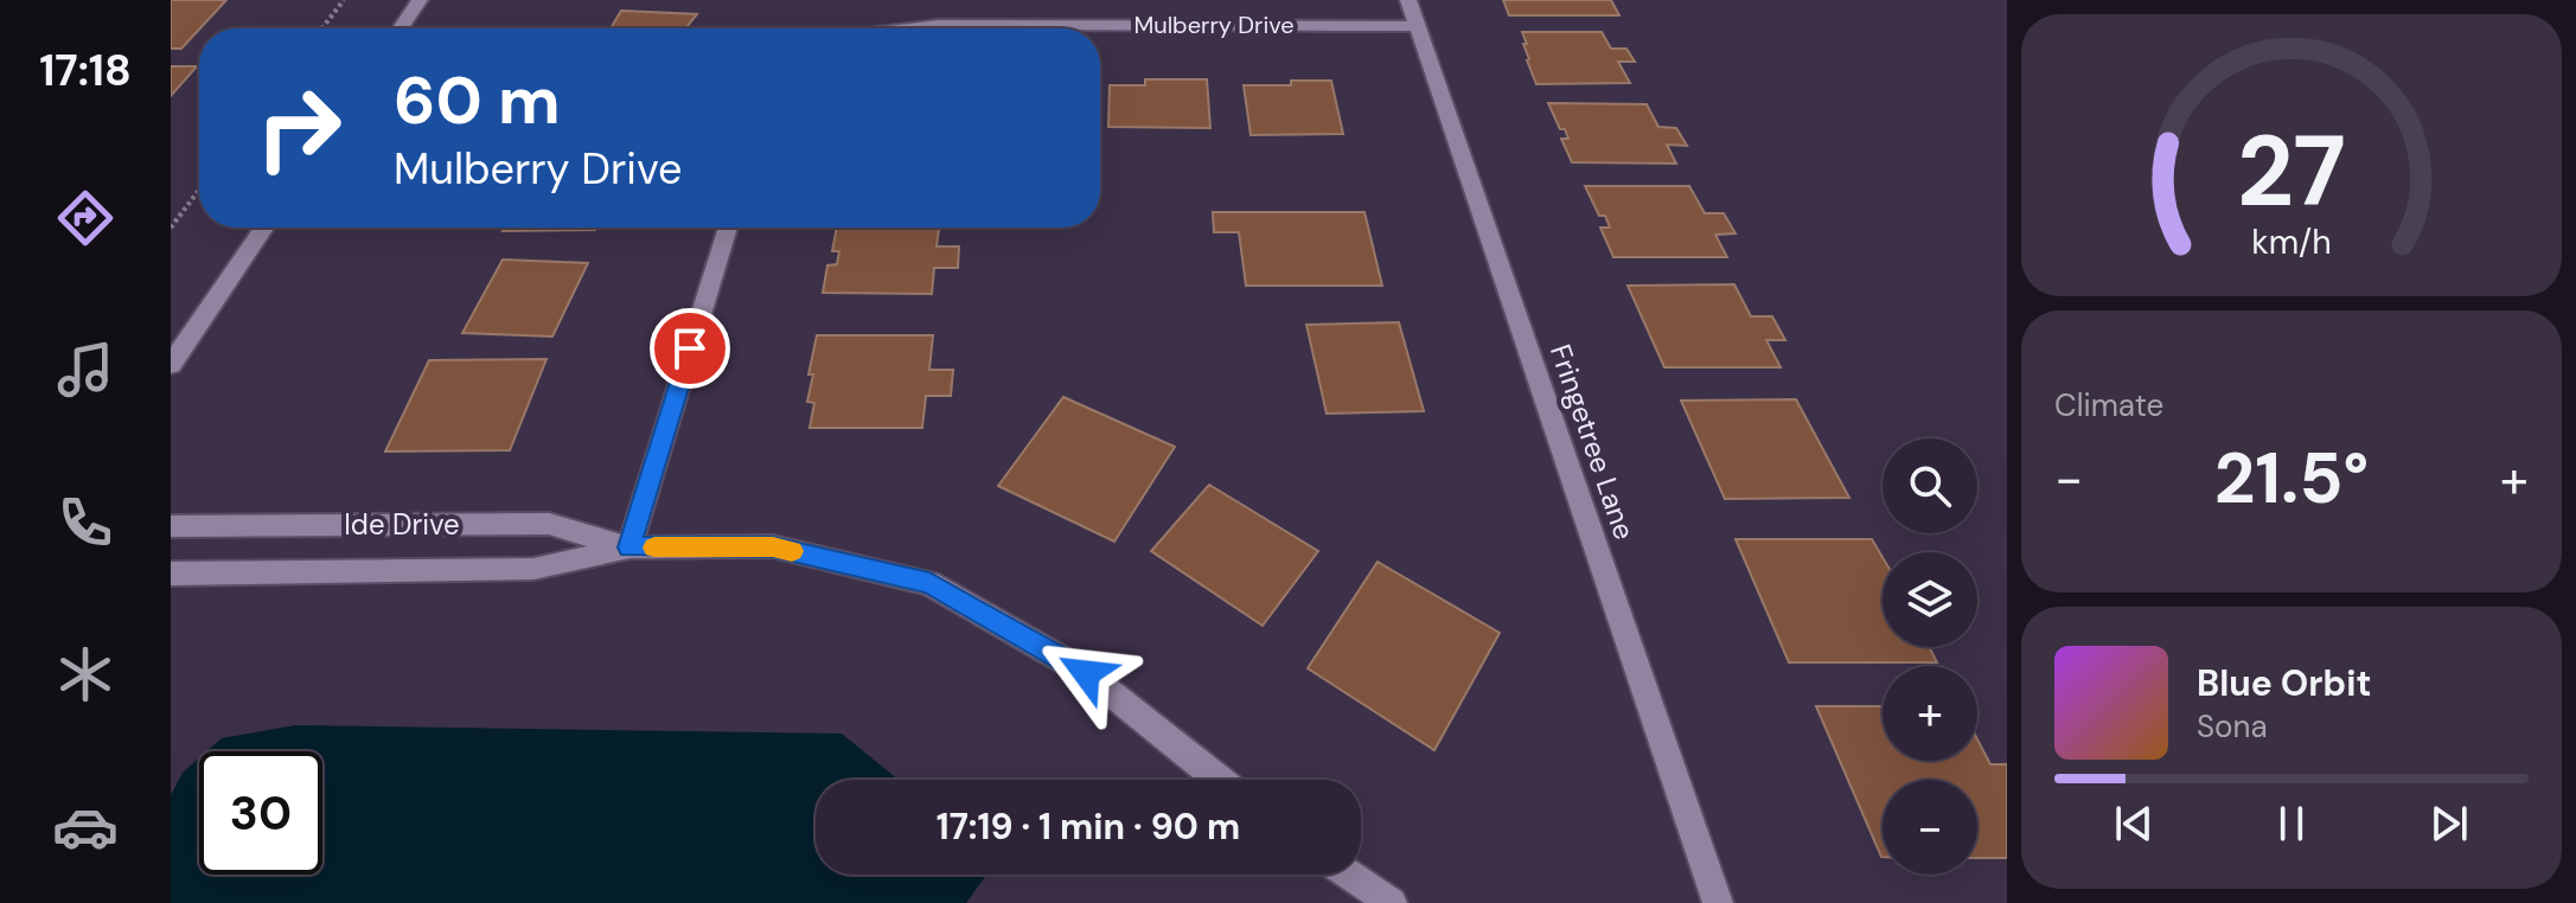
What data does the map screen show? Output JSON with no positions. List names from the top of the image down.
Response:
{
  "streets": {
    "street": ["Mulberry Drive", "Fringetree Lane", "Ide Drive"]
  },
  "crossings": [
    ["Mulberry Drive", "Fringetree Lane"]
  ],
  "page": {
    "tabs": "17:18",
    "turn": ["60 m", "Mulberry Drive"],
    "tile": "Climate",
    "map_buttons": ["+", "−"],
    "heat": ["−", "21.5°", "+"],
    "song": ["Blue Orbit", "Sona"],
    "limit": "30",
    "trip": "17:19 · 1 min · 90 m",
    "gauge": ["27", "km/h"]
  }
}
